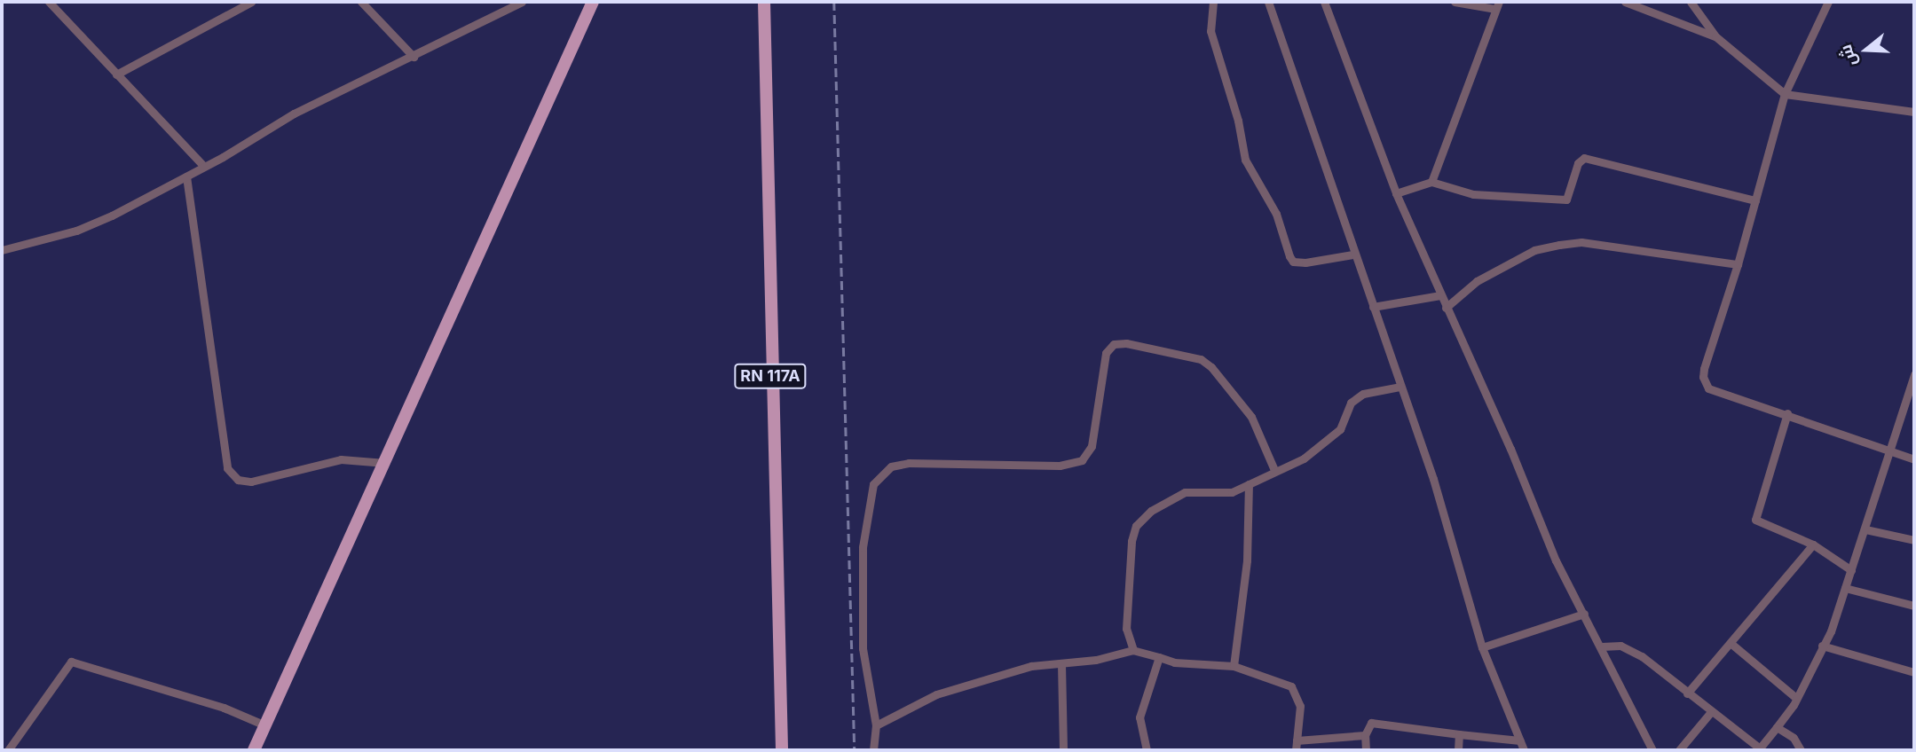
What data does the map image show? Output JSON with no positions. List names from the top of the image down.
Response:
{
  "streets": {
    "main road": ["RN 117A"]
  },
  "north": "left"
}
